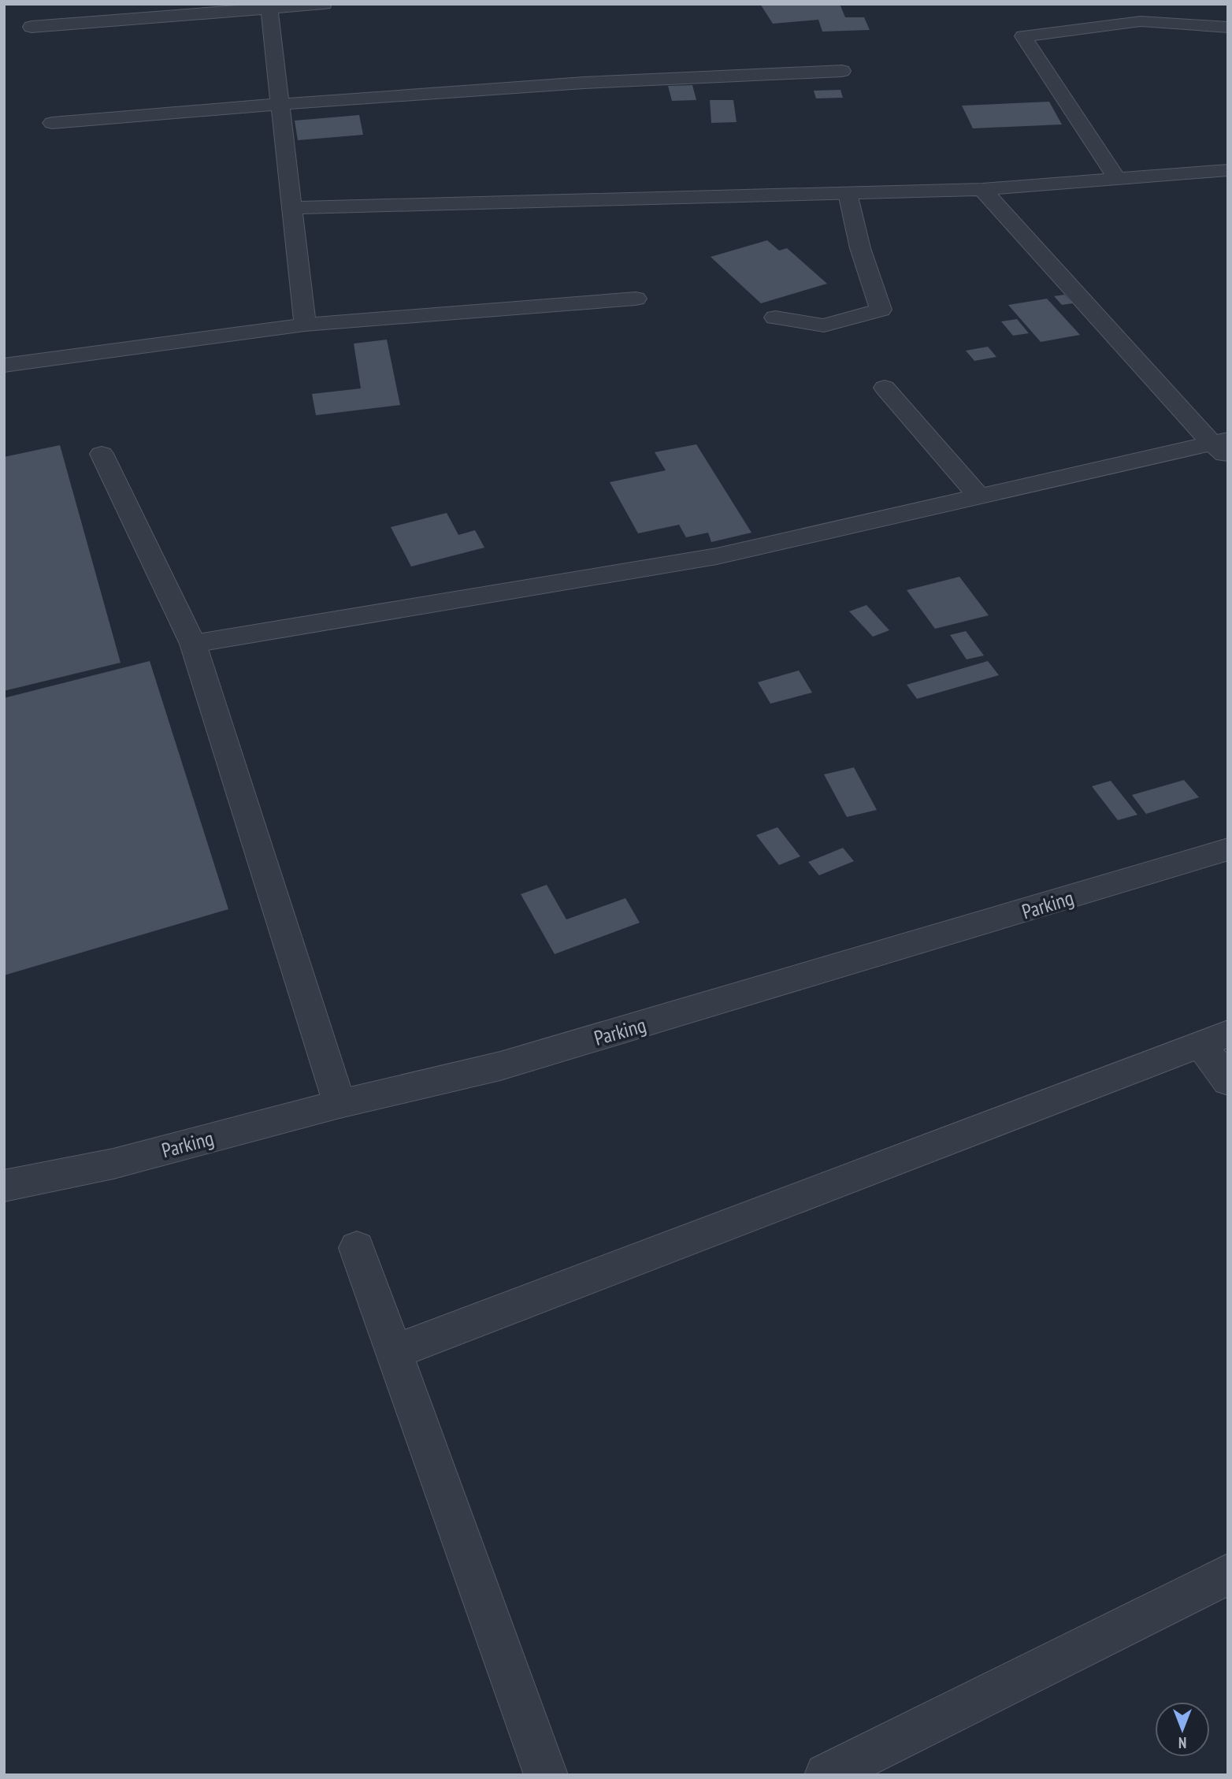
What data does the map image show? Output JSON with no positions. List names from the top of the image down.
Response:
{
  "streets": {
    "street": ["Parking"]
  },
  "north": "bottom"
}
